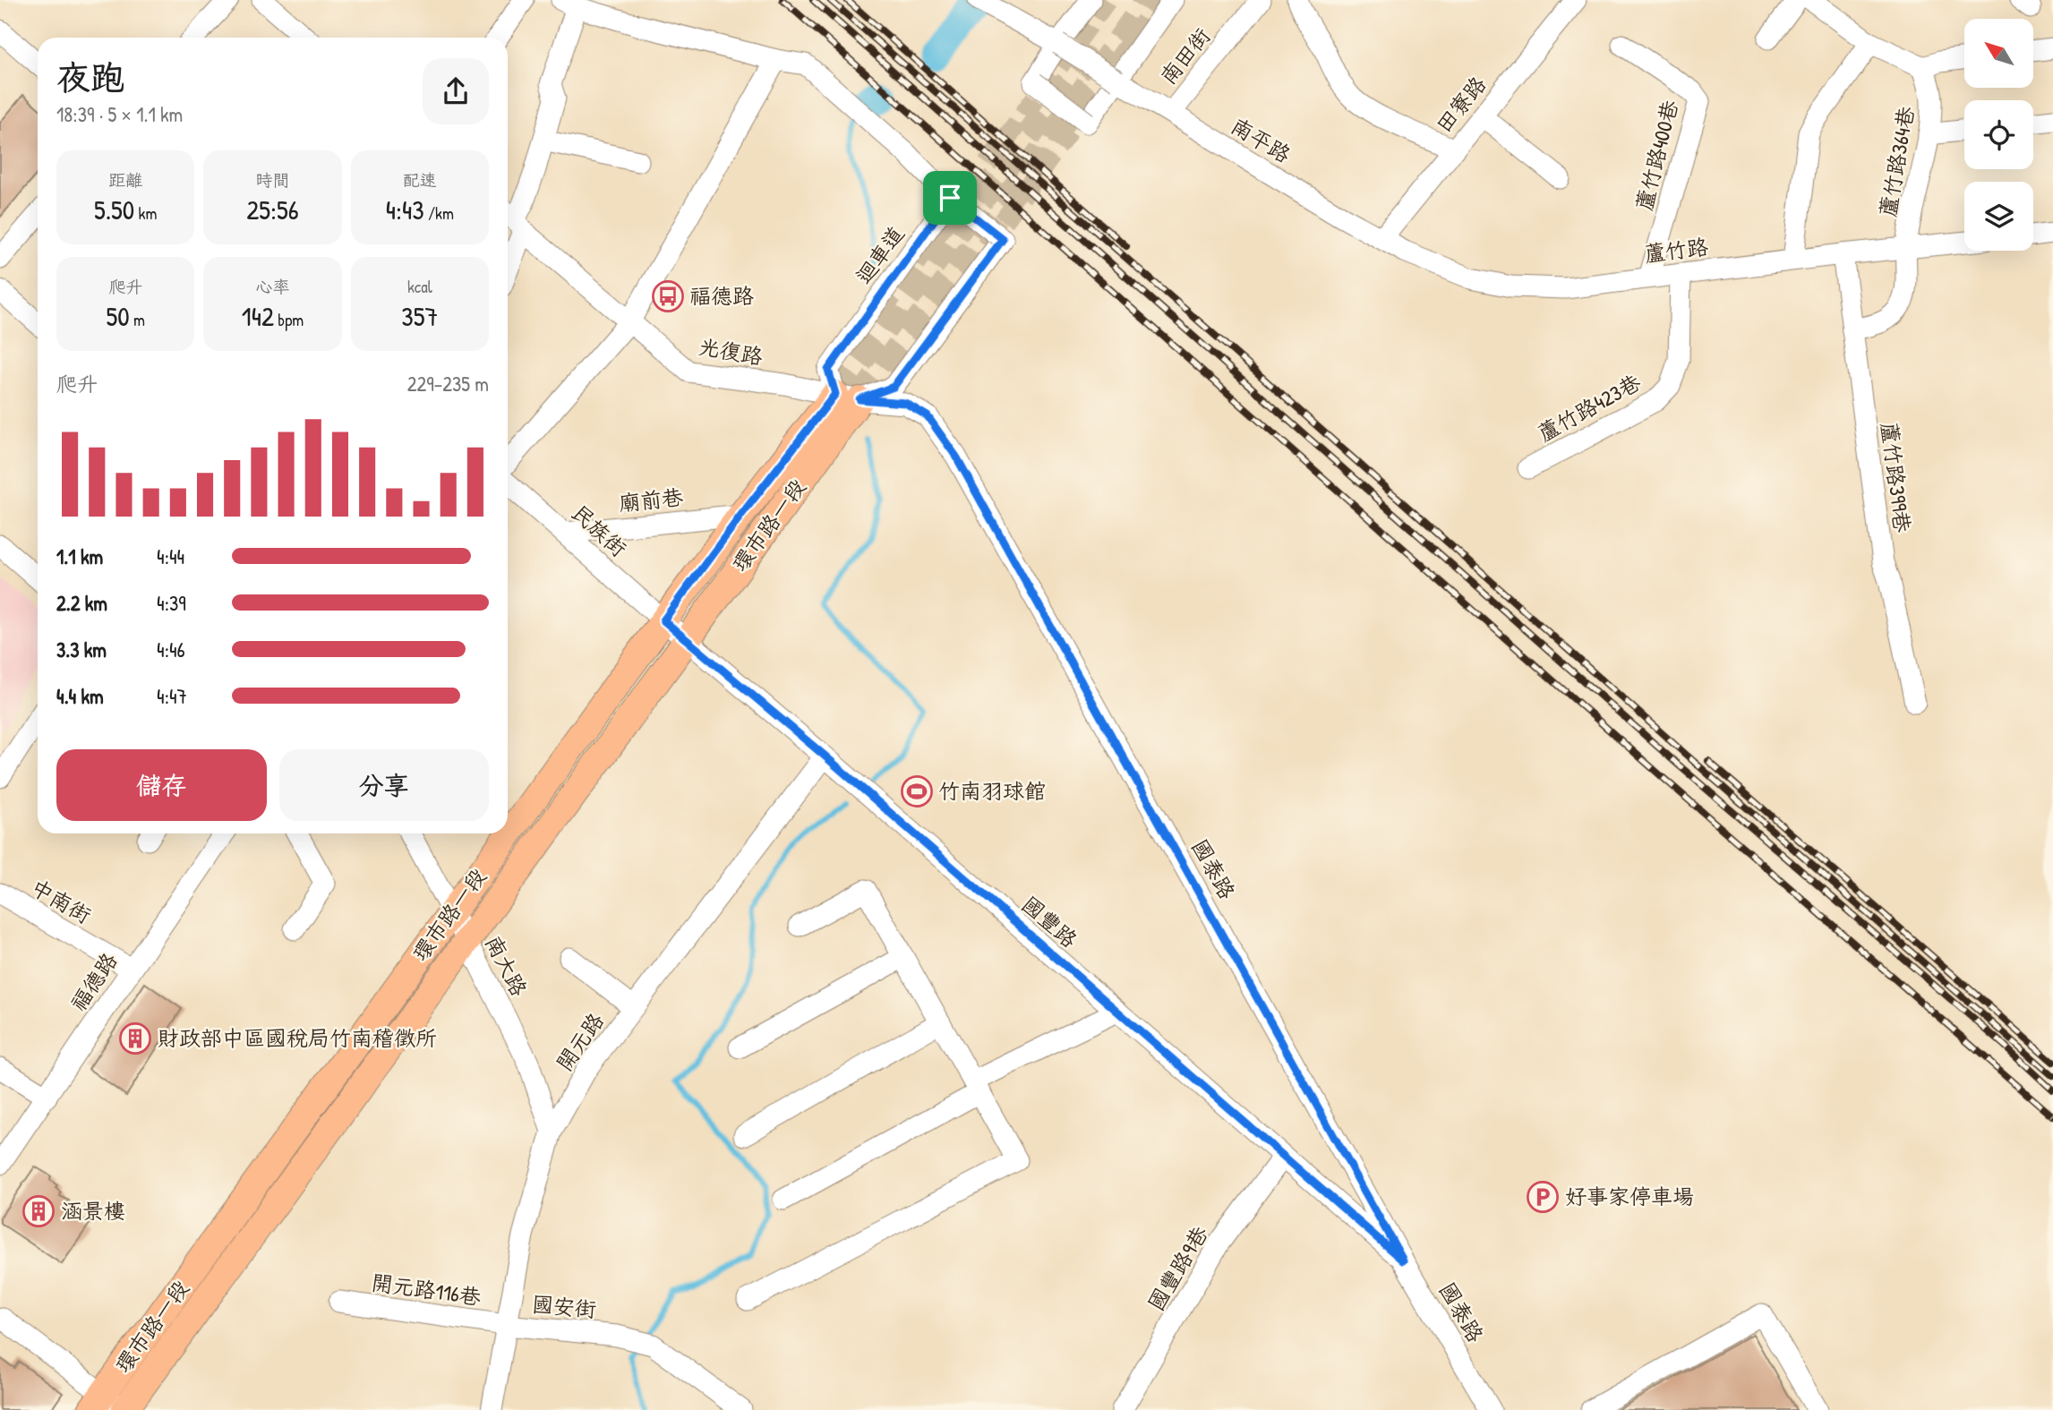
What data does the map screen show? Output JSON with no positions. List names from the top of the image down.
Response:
{
  "streets": {
    "main road": ["環市路一段"],
    "street": [
      "南田街",
      "田寮路",
      "南平路",
      "蘆竹路400巷",
      "蘆竹路364巷",
      "蘆竹路",
      "迴車道",
      "光復路",
      "蘆竹路423巷",
      "蘆竹路399巷",
      "廟前巷",
      "民族街",
      "國泰路",
      "中南街",
      "國豐路",
      "南大路",
      "福德路",
      "開元路",
      "國豐路9巷",
      "開元路116巷",
      "國安街"
    ]
  },
  "crossings": [
    ["南田街", "南平路"],
    ["田寮路", "南平路"],
    ["田寮路", "蘆竹路"],
    ["南平路", "蘆竹路"],
    ["蘆竹路400巷", "蘆竹路"],
    ["蘆竹路364巷", "蘆竹路"],
    ["蘆竹路364巷", "蘆竹路399巷"],
    ["蘆竹路", "蘆竹路423巷"],
    ["蘆竹路", "蘆竹路399巷"],
    ["迴車道", "光復路"],
    ["迴車道", "環市路一段"],
    ["迴車道", "國泰路"],
    ["光復路", "環市路一段"],
    ["光復路", "國泰路"],
    ["廟前巷", "環市路一段"],
    ["廟前巷", "民族街"],
    ["環市路一段", "民族街"],
    ["環市路一段", "國泰路"],
    ["環市路一段", "國豐路"],
    ["環市路一段", "南大路"],
    ["民族街", "國豐路"],
    ["國泰路", "國豐路"],
    ["中南街", "福德路"],
    ["國豐路", "開元路"],
    ["國豐路", "國豐路9巷"],
    ["南大路", "開元路"],
    ["開元路", "開元路116巷"],
    ["開元路", "國安街"],
    ["開元路116巷", "國安街"]
  ],
  "places": {
    "bus stop": ["福德路"],
    "sports": ["竹南羽球館"],
    "building": ["財政部中區國稅局竹南稽徵所", "涵景樓"],
    "parking": ["好事家停車場"]
  },
  "north": "top left",
  "page": {
    "heading": ["夜跑", "18:39 · 5 × 1.1 km"],
    "stats": [
      ["距離", "5.50 km"],
      ["時間", "25:56"],
      ["配速", "4:43 /km"],
      ["爬升", "50 m"],
      ["心率", "142 bpm"],
      ["kcal", "357"]
    ],
    "chart": ["爬升", "229–235 m"],
    "list": [
      {
        "name": "1.1 km",
        "note": "4:44"
      },
      {
        "name": "2.2 km",
        "note": "4:39"
      },
      {
        "name": "3.3 km",
        "note": "4:46"
      },
      {
        "name": "4.4 km",
        "note": "4:47"
      }
    ],
    "buttons": ["儲存", "分享"]
  }
}
